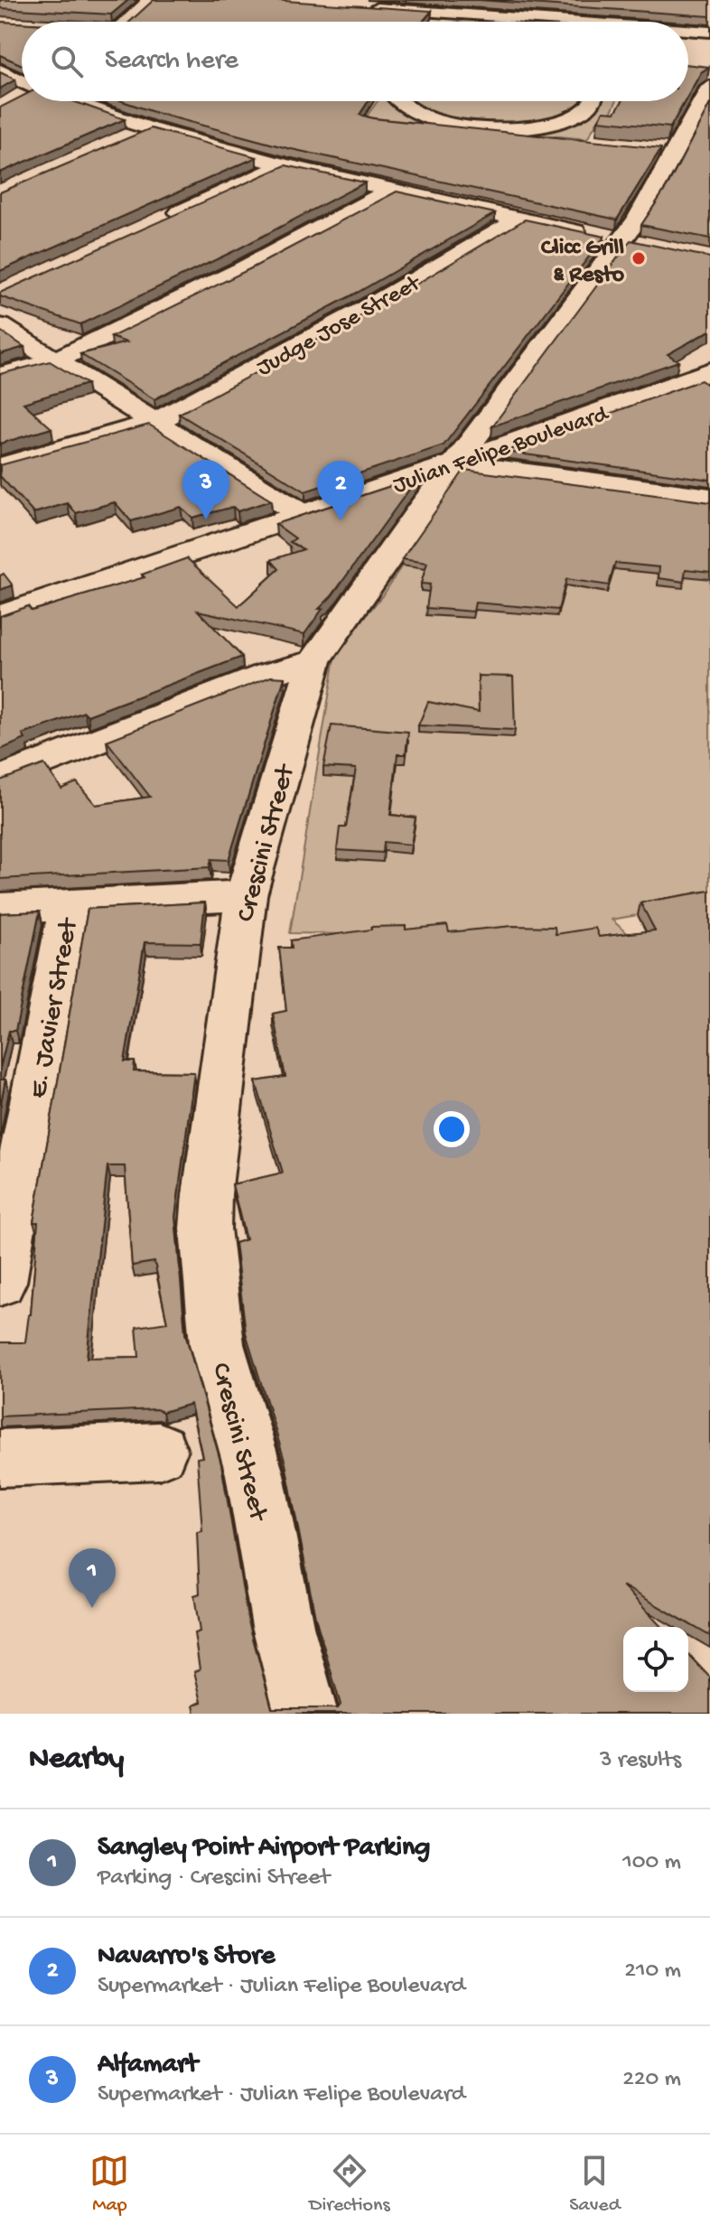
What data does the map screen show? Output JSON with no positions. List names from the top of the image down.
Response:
{
  "streets": {
    "street": [
      "Judge Jose Street",
      "Julian Felipe Boulevard",
      "Crescini Street",
      "E. Javier Street"
    ]
  },
  "crossings": [
    ["Julian Felipe Boulevard", "Crescini Street"]
  ],
  "places": ["Clicc Grill & Resto"],
  "page": {
    "search": "Search here",
    "pins": ["3", "2", "1"],
    "heading": ["Nearby", "3 results"],
    "list": [
      {
        "mark": "1",
        "name": "Sangley Point Airport Parking",
        "note": "Parking · Crescini Street",
        "value": "100 m"
      },
      {
        "mark": "2",
        "name": "Navarro's Store",
        "note": "Supermarket · Julian Felipe Boulevard",
        "value": "210 m"
      },
      {
        "mark": "3",
        "name": "Alfamart",
        "note": "Supermarket · Julian Felipe Boulevard",
        "value": "220 m"
      }
    ],
    "nav": ["Map", "Directions", "Saved"]
  }
}
